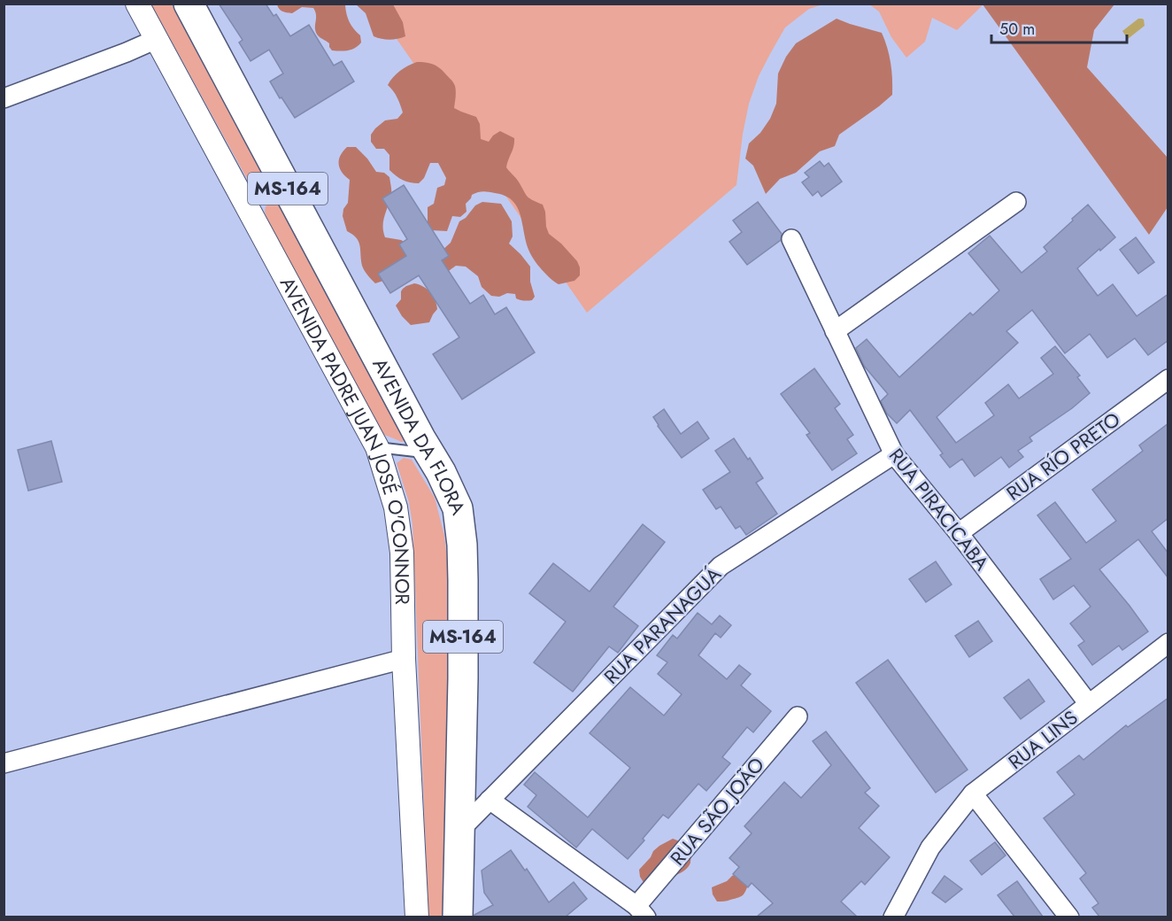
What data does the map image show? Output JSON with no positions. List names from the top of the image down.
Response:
{
  "streets": {
    "main road": ["MS-164", "AVENIDA DA FLORA"],
    "street": [
      "AVENIDA PADRE JUAN JOSÉ O'CONNOR",
      "RUA RÍO PRETO",
      "RUA PIRACICABA",
      "RUA PARANAGUÁ",
      "RUA LINS",
      "RUA SÃO JOÃO"
    ]
  },
  "crossings": [
    ["AVENIDA DA FLORA", "RUA PARANAGUÁ"],
    ["RUA RÍO PRETO", "RUA PIRACICABA"],
    ["RUA PIRACICABA", "RUA PARANAGUÁ"],
    ["RUA PIRACICABA", "RUA LINS"]
  ],
  "scale_bar": "50 m"
}
